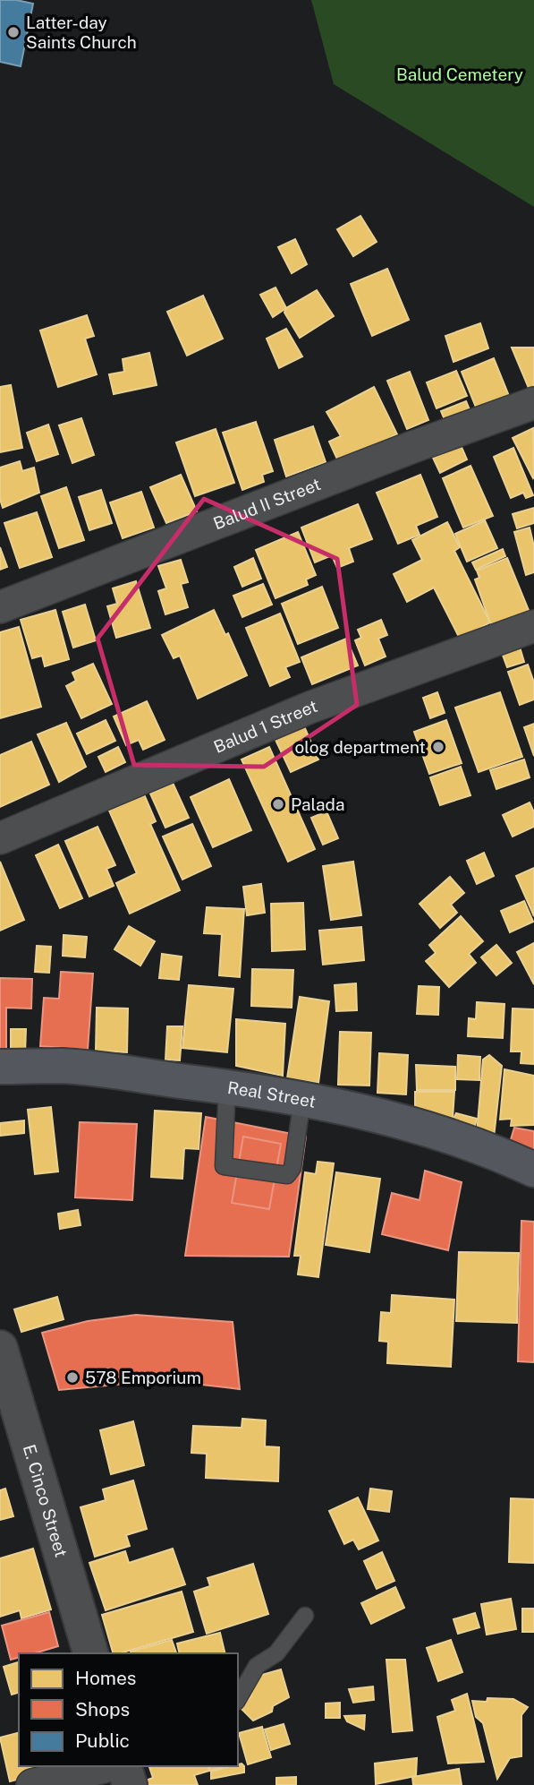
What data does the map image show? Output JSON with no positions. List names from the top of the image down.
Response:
{
  "streets": {
    "main road": ["Real Street"],
    "street": ["Balud II Street", "Balud 1 Street", "E. Cinco Street"]
  },
  "parks": ["Balud Cemetery"],
  "places": [
    "Latter-day Saints Church",
    "olog department",
    "Palada",
    "578 Emporium"
  ],
  "legend": ["Homes", "Shops", "Public"]
}
